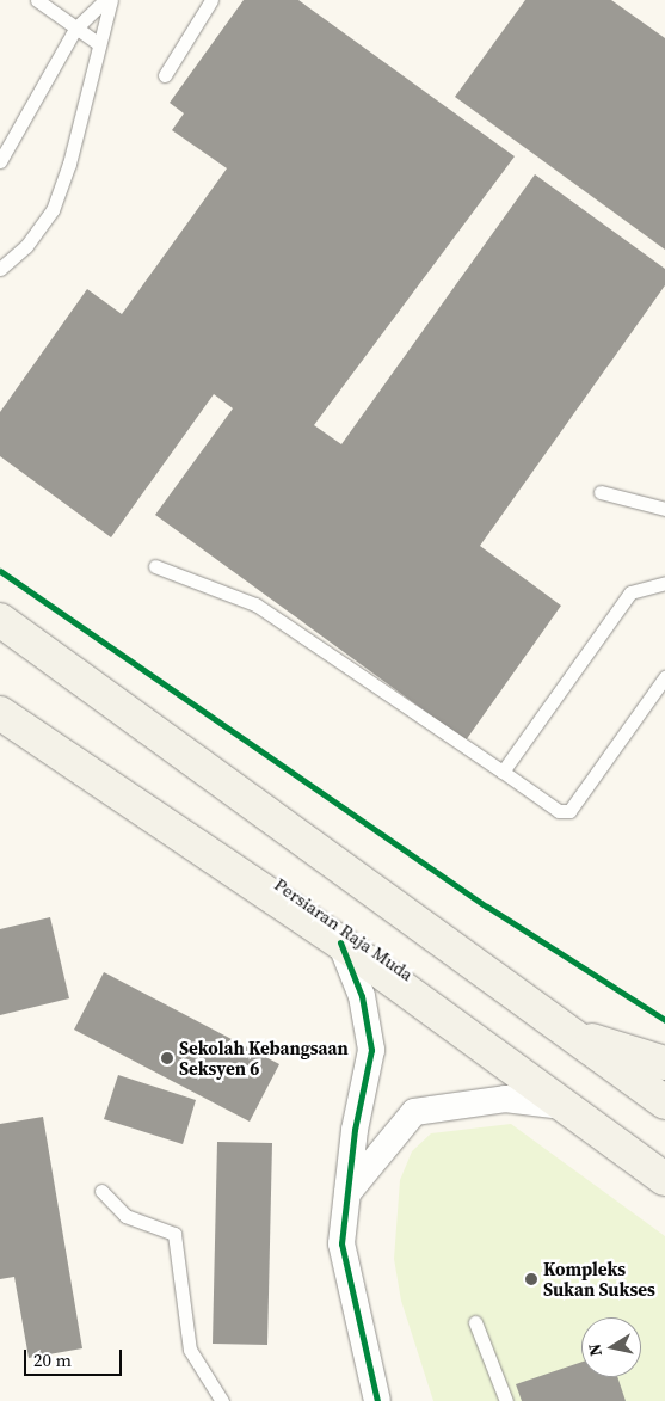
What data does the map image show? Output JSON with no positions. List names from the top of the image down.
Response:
{
  "streets": {
    "main road": ["Persiaran Raja Muda"]
  },
  "places": ["Sekolah Kebangsaan Seksyen 6", "Kompleks Sukan Sukses"],
  "scale_bar": "20 m",
  "north": "left"
}
